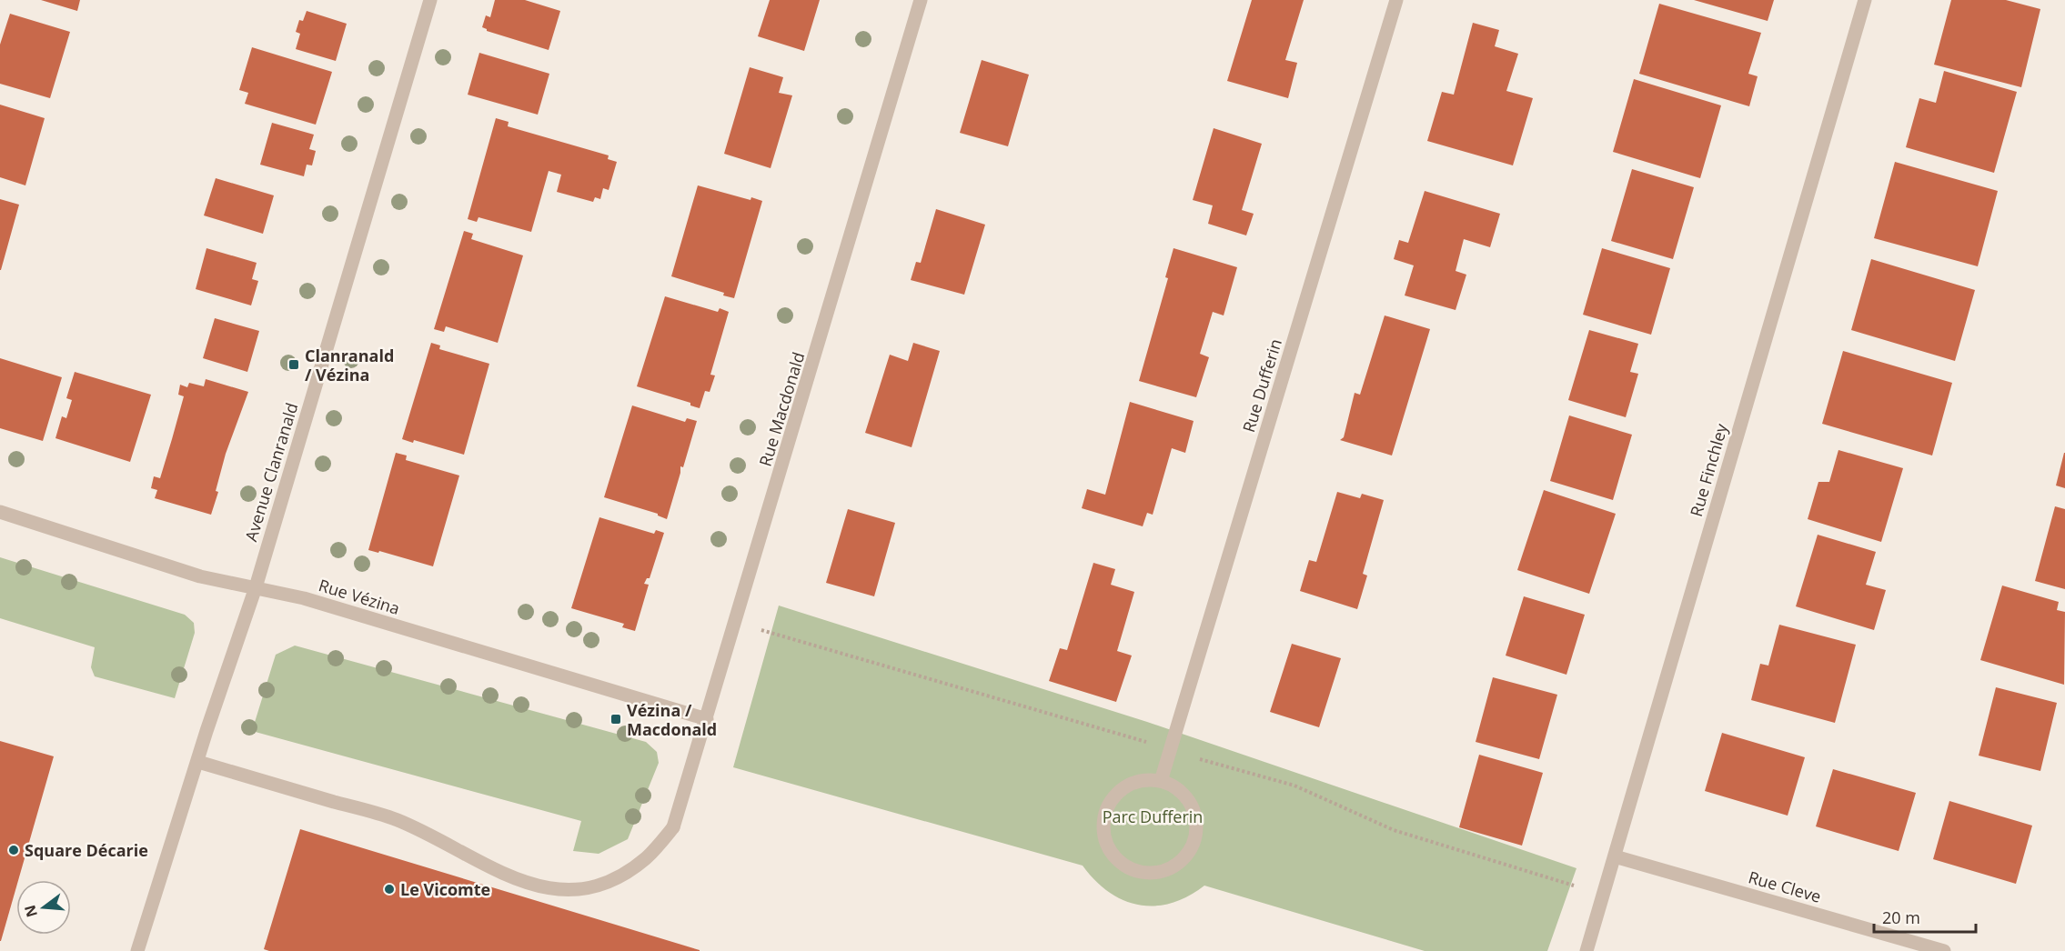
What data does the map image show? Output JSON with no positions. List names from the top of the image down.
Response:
{
  "streets": {
    "street": [
      "Rue Dufferin",
      "Rue Macdonald",
      "Rue Finchley",
      "Avenue Clanranald",
      "Rue Vézina",
      "Rue Cleve"
    ]
  },
  "crossings": [
    ["Rue Macdonald", "Avenue Clanranald"],
    ["Rue Macdonald", "Rue Vézina"],
    ["Rue Finchley", "Rue Cleve"],
    ["Avenue Clanranald", "Rue Vézina"]
  ],
  "parks": ["Parc Dufferin"],
  "places": {
    "transit": ["Clanranald / Vézina", "Vézina / Macdonald"],
    "other": ["Square Décarie", "Le Vicomte"]
  },
  "scale_bar": "20 m",
  "north": "left"
}
